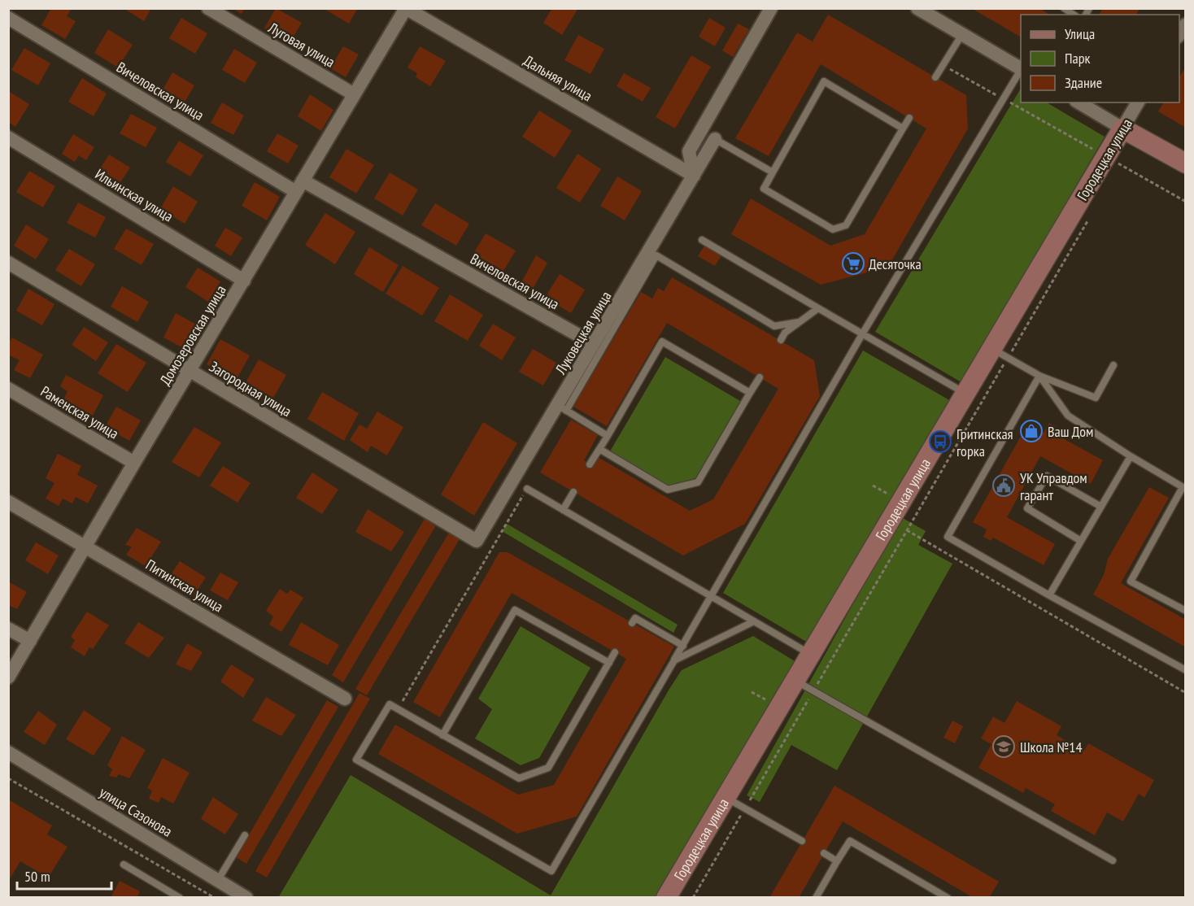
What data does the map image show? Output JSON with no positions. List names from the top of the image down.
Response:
{
  "streets": {
    "street": [
      "Луговая улица",
      "Дальняя улица",
      "Вичеловская улица",
      "Городецкая улица",
      "Ильинская улица",
      "Луковецкая улица",
      "Домозеровская улица",
      "Загородная улица",
      "Раменская улица",
      "Питинская улица",
      "улица Сазонова"
    ]
  },
  "crossings": [
    ["Луговая улица", "Домозеровская улица"],
    ["Дальняя улица", "Луковецкая улица"],
    ["Дальняя улица", "Домозеровская улица"],
    ["Вичеловская улица", "Домозеровская улица"],
    ["Ильинская улица", "Домозеровская улица"],
    ["Луковецкая улица", "Загородная улица"],
    ["Домозеровская улица", "Загородная улица"],
    ["Домозеровская улица", "Раменская улица"],
    ["Домозеровская улица", "Питинская улица"]
  ],
  "places": {
    "supermarket": ["Десяточка"],
    "shop": ["Ваш Дом"],
    "bus stop": ["Гритинская горка"],
    "public building": ["УК Управдом гарант"],
    "school or university": ["Школа №14"]
  },
  "legend": ["Улица", "Парк", "Здание"],
  "scale_bar": "50 m"
}
